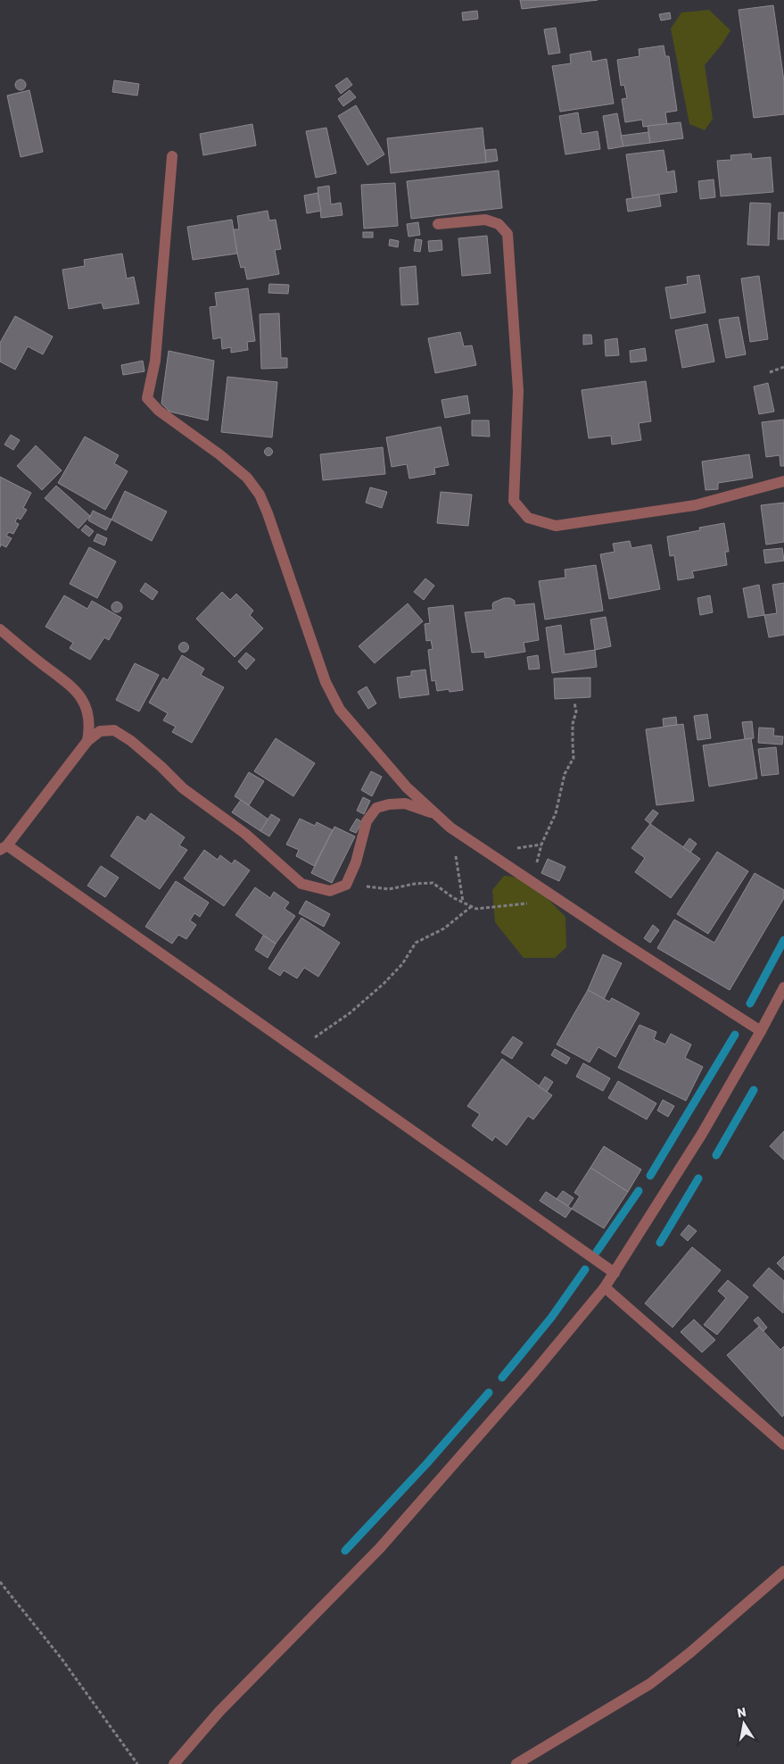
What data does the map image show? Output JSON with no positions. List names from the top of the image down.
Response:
{
  "north": "top"
}
